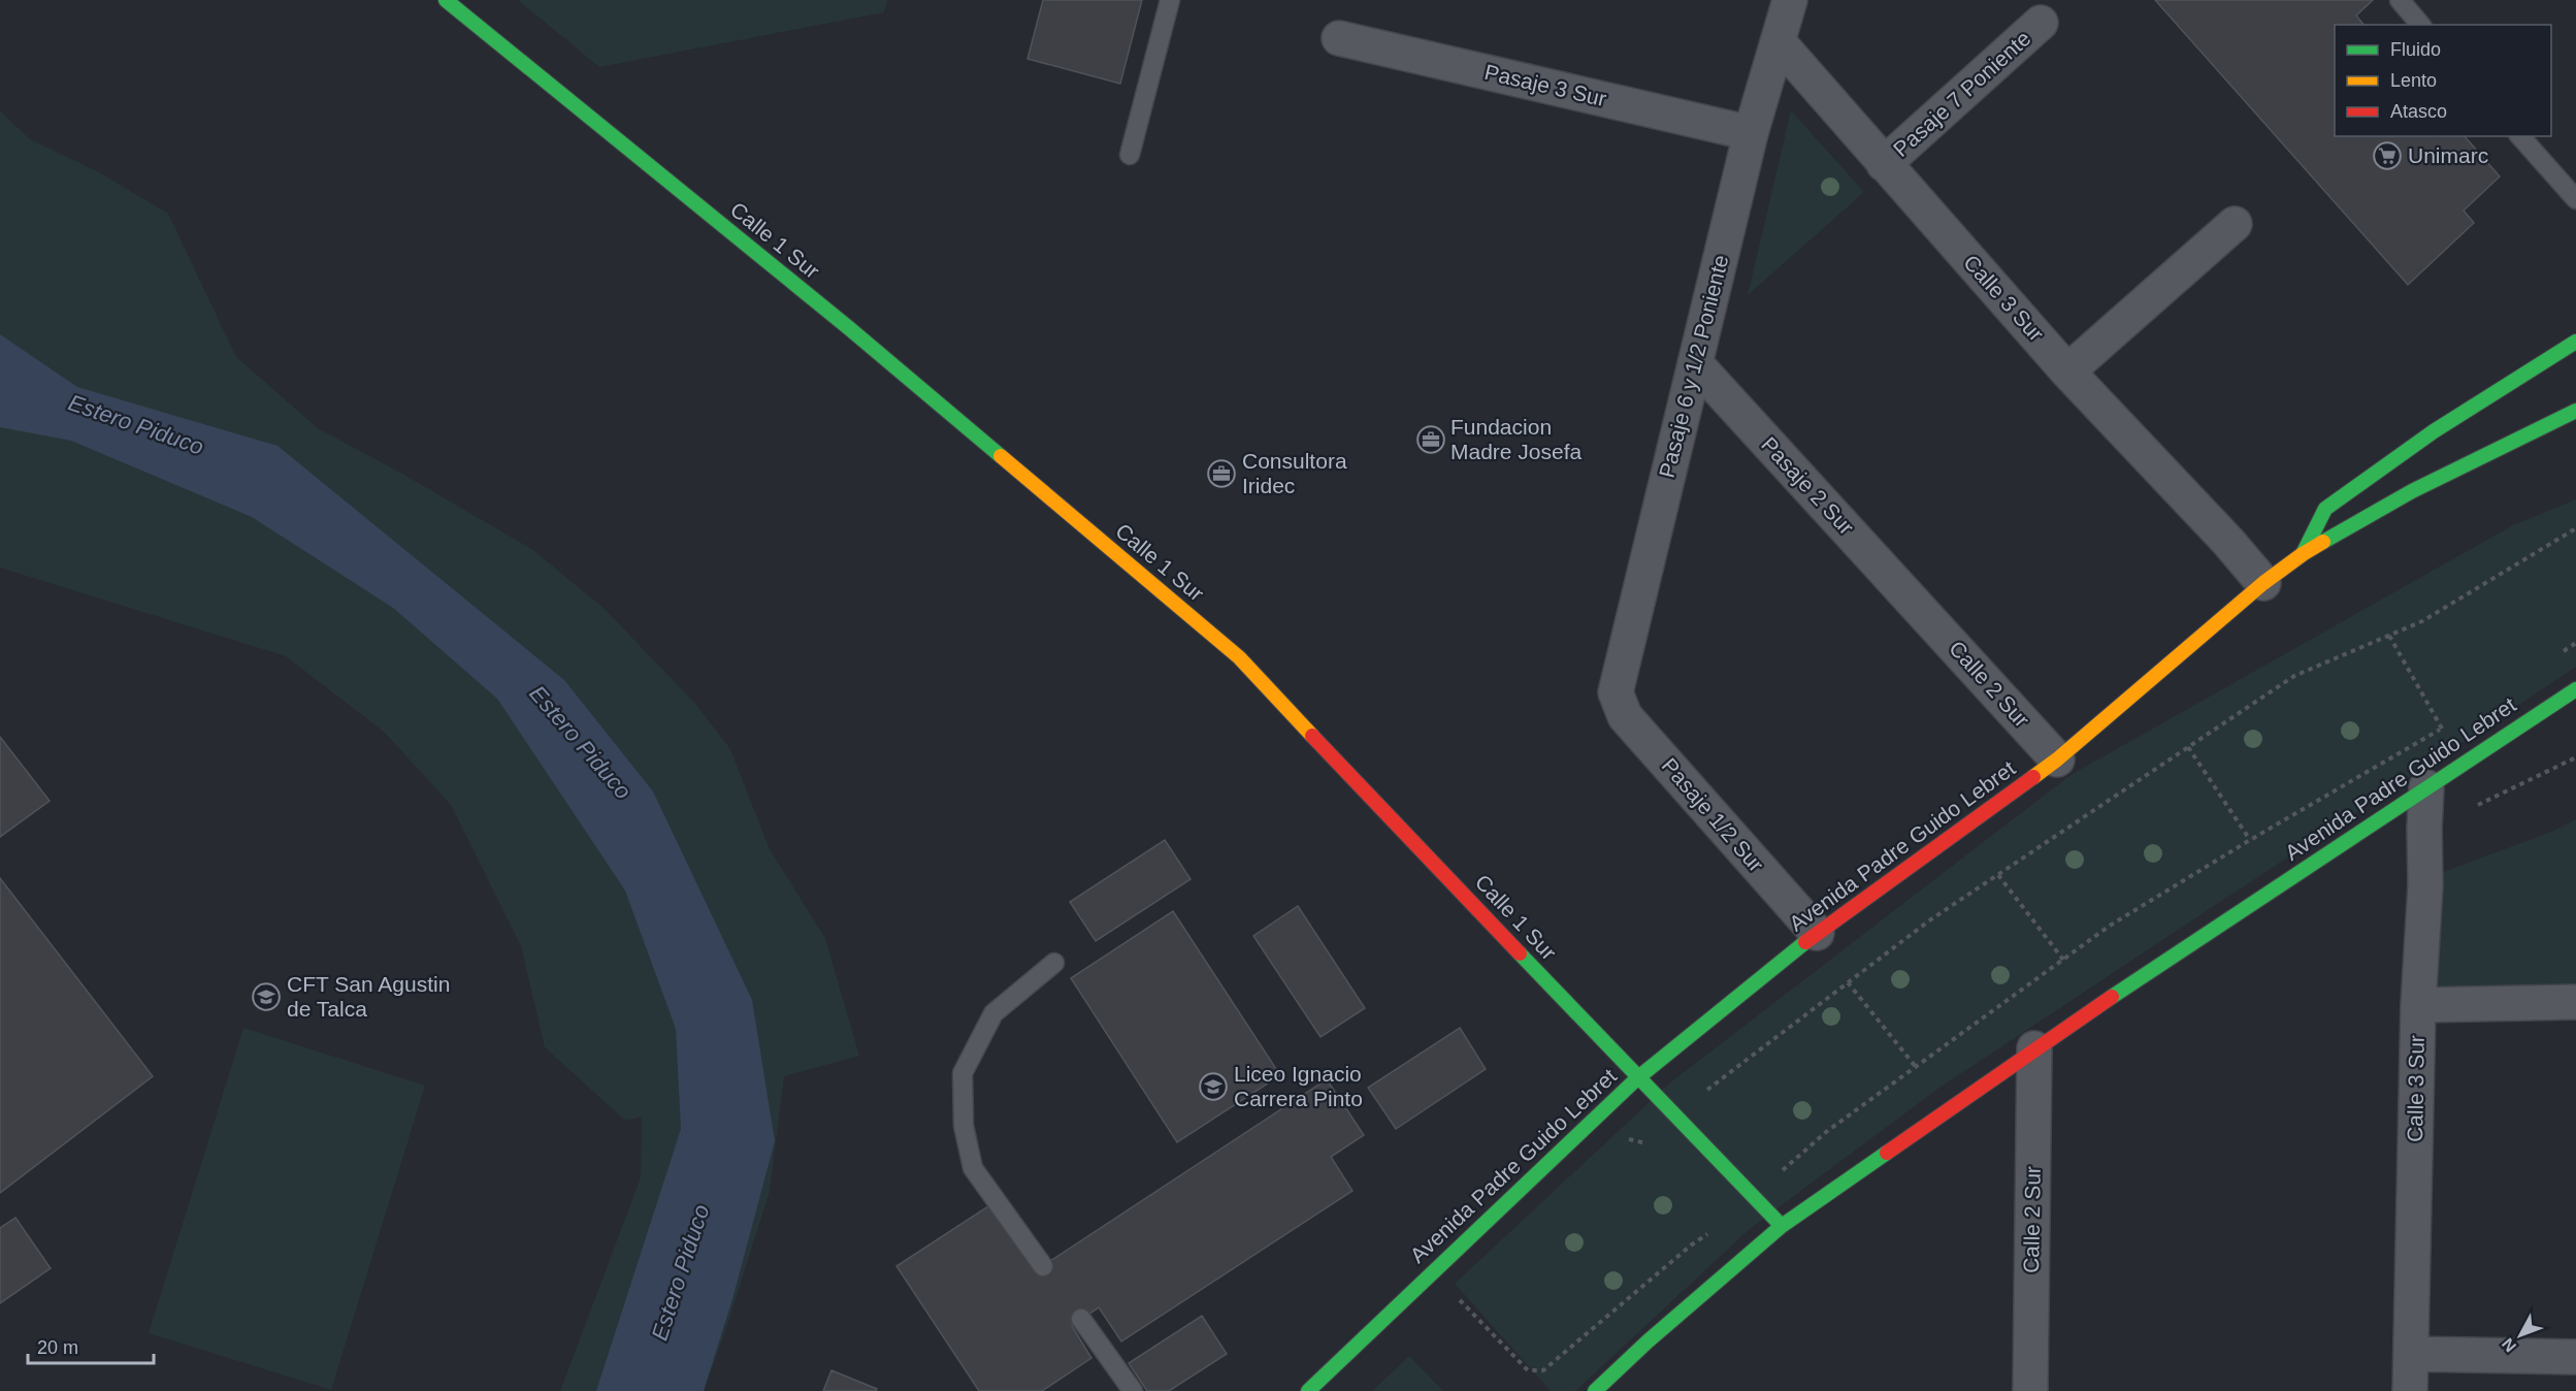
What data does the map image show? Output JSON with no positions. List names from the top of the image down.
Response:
{
  "streets": {
    "main road": ["Calle 1 Sur", "Avenida Padre Guido Lebret"],
    "street": [
      "Pasaje 3 Sur",
      "Pasaje 7 Poniente",
      "Calle 3 Sur",
      "Pasaje 6 y 1/2 Poniente",
      "Pasaje 2 Sur",
      "Calle 2 Sur",
      "Pasaje 1/2 Sur"
    ]
  },
  "crossings": [
    ["Pasaje 3 Sur", "Pasaje 6 y 1/2 Poniente"],
    ["Pasaje 7 Poniente", "Calle 3 Sur"],
    ["Calle 1 Sur", "Avenida Padre Guido Lebret"],
    ["Calle 3 Sur", "Pasaje 6 y 1/2 Poniente"],
    ["Calle 3 Sur", "Avenida Padre Guido Lebret"],
    ["Pasaje 6 y 1/2 Poniente", "Pasaje 2 Sur"],
    ["Pasaje 6 y 1/2 Poniente", "Pasaje 1/2 Sur"],
    ["Pasaje 2 Sur", "Calle 2 Sur"],
    ["Calle 2 Sur", "Avenida Padre Guido Lebret"],
    ["Avenida Padre Guido Lebret", "Pasaje 1/2 Sur"]
  ],
  "water": ["Estero Piduco"],
  "places": {
    "supermarket": ["Unimarc"],
    "office": ["Fundacion Madre Josefa", "Consultora Iridec"],
    "school or university": ["CFT San Agustin de Talca", "Liceo Ignacio Carrera Pinto"]
  },
  "legend": ["Fluido", "Lento", "Atasco"],
  "scale_bar": "20 m",
  "north": "bottom left"
}
